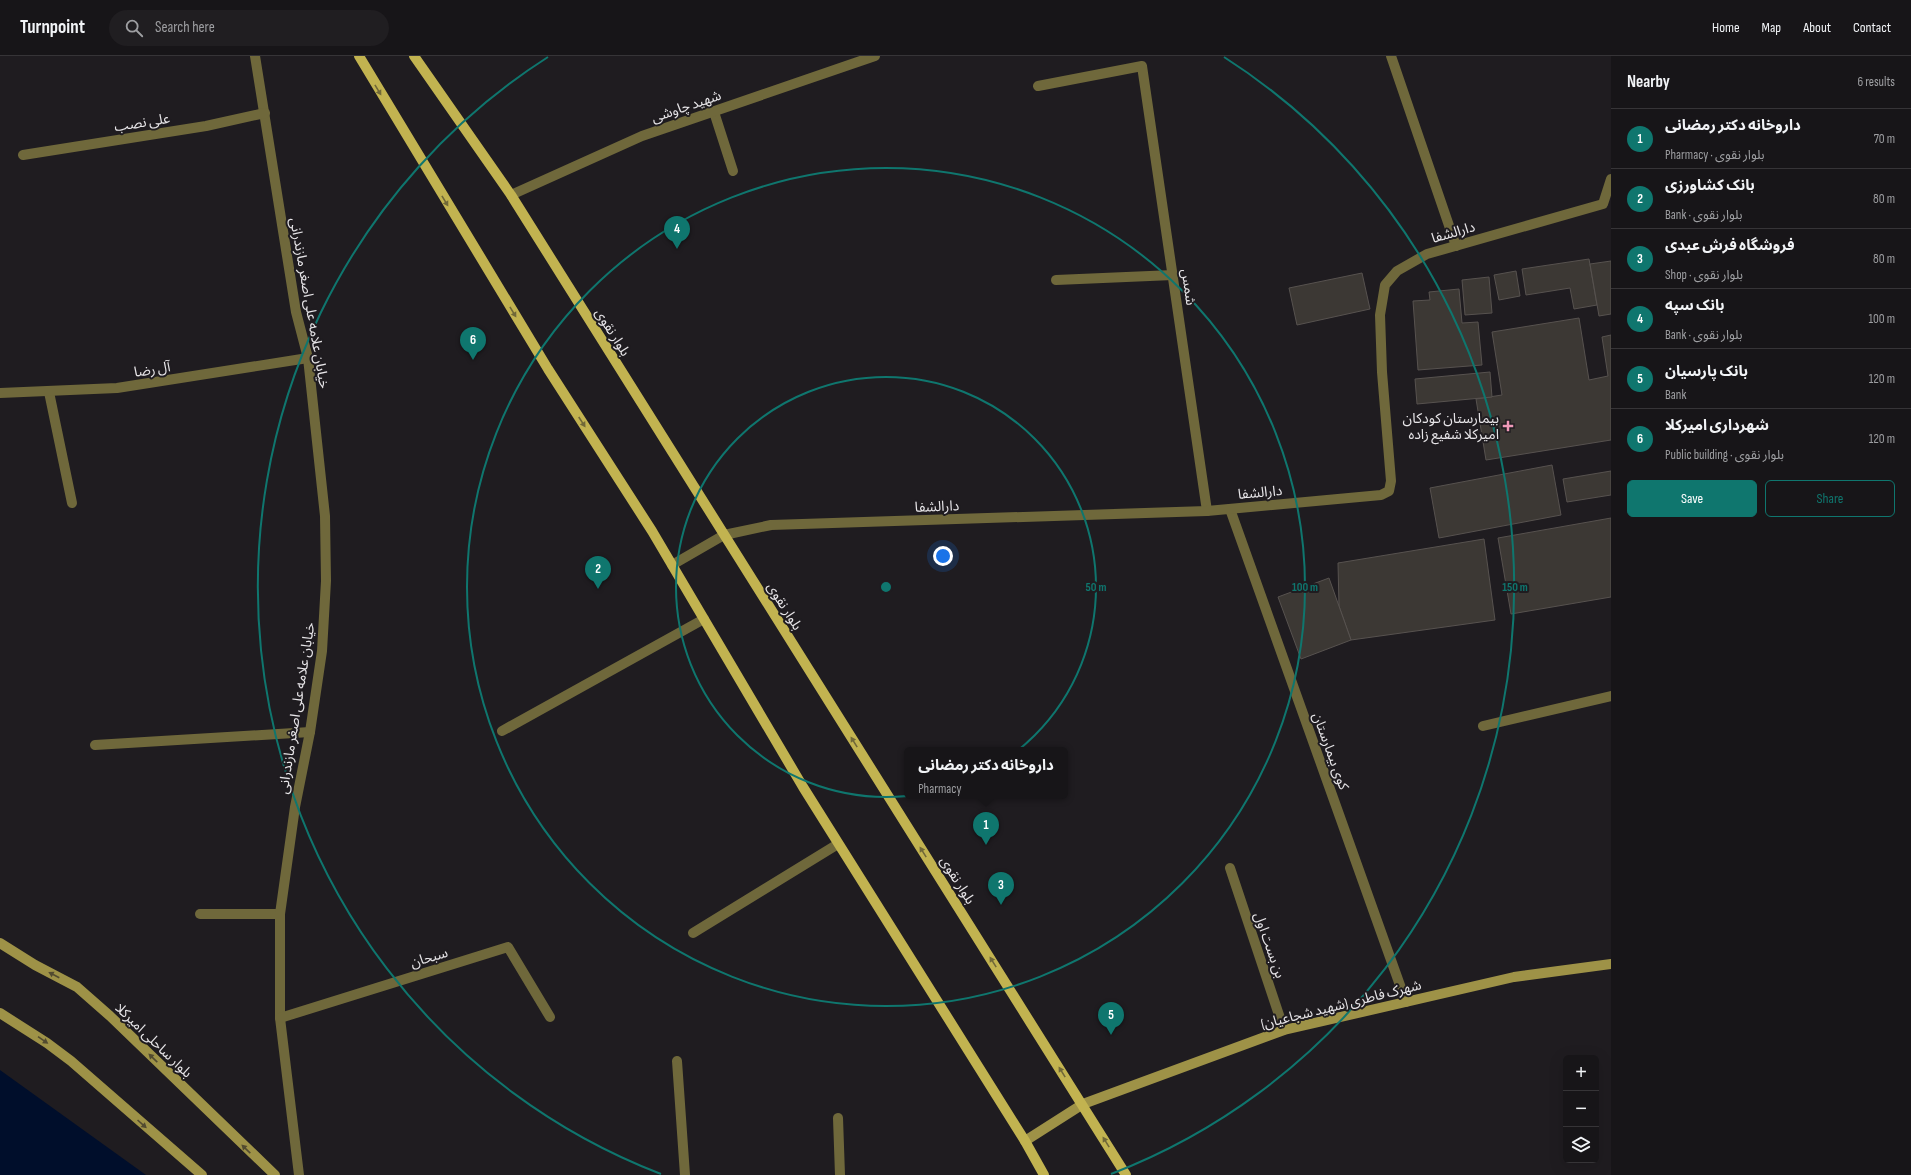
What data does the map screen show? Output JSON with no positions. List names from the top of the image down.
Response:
{
  "streets": {
    "main road": ["بلوار نقوی", "شهرک فاطری (شهید شجاعیان)", "بلوار ساحلی امیرکلا"],
    "street": [
      "شهید چاوشی",
      "علی نصب",
      "دارالشفا",
      "شمس",
      "خیابان علامه علی اصغر مازندرانی",
      "آل رضا",
      "کوی بیمارستان",
      "بن بست اول",
      "سبحان"
    ]
  },
  "crossings": [
    ["شهید چاوشی", "بلوار نقوی"],
    ["علی نصب", "خیابان علامه علی اصغر مازندرانی"],
    ["دارالشفا", "شمس"],
    ["دارالشفا", "بلوار نقوی"],
    ["دارالشفا", "کوی بیمارستان"],
    ["خیابان علامه علی اصغر مازندرانی", "آل رضا"],
    ["خیابان علامه علی اصغر مازندرانی", "سبحان"],
    ["بلوار نقوی", "شهرک فاطری (شهید شجاعیان)"],
    ["کوی بیمارستان", "شهرک فاطری (شهید شجاعیان)"],
    ["بن بست اول", "شهرک فاطری (شهید شجاعیان)"]
  ],
  "places": {
    "health": ["بیمارستان کودکان امیرکلا شفیع زاده"]
  },
  "page": {
    "header": "Turnpoint",
    "search": "Search here",
    "nav": [
      "Home",
      "Map",
      "About",
      "Contact"
    ],
    "heading": ["Nearby", "6 results"],
    "list": [
      {
        "mark": "1",
        "name": "داروخانه دکتر رمضانی",
        "note": "Pharmacy · بلوار نقوی",
        "value": "70 m"
      },
      {
        "mark": "2",
        "name": "بانک کشاورزی",
        "note": "Bank · بلوار نقوی",
        "value": "80 m"
      },
      {
        "mark": "3",
        "name": "فروشگاه فرش عبدی",
        "note": "Shop · بلوار نقوی",
        "value": "80 m"
      },
      {
        "mark": "4",
        "name": "بانک سپه",
        "note": "Bank · بلوار نقوی",
        "value": "100 m"
      },
      {
        "mark": "5",
        "name": "بانک پارسیان",
        "note": "Bank",
        "value": "120 m"
      },
      {
        "mark": "6",
        "name": "شهرداری امیرکلا",
        "note": "Public building · بلوار نقوی",
        "value": "120 m"
      }
    ],
    "pins": [
      "4",
      "6",
      "2",
      "1",
      "3",
      "5"
    ],
    "buttons": ["Save", "Share"],
    "popup": ["داروخانه دکتر رمضانی", "Pharmacy"],
    "map_buttons": ["+", "−"]
  },
  "rings": ["50 m", "100 m", "150 m"]
}
